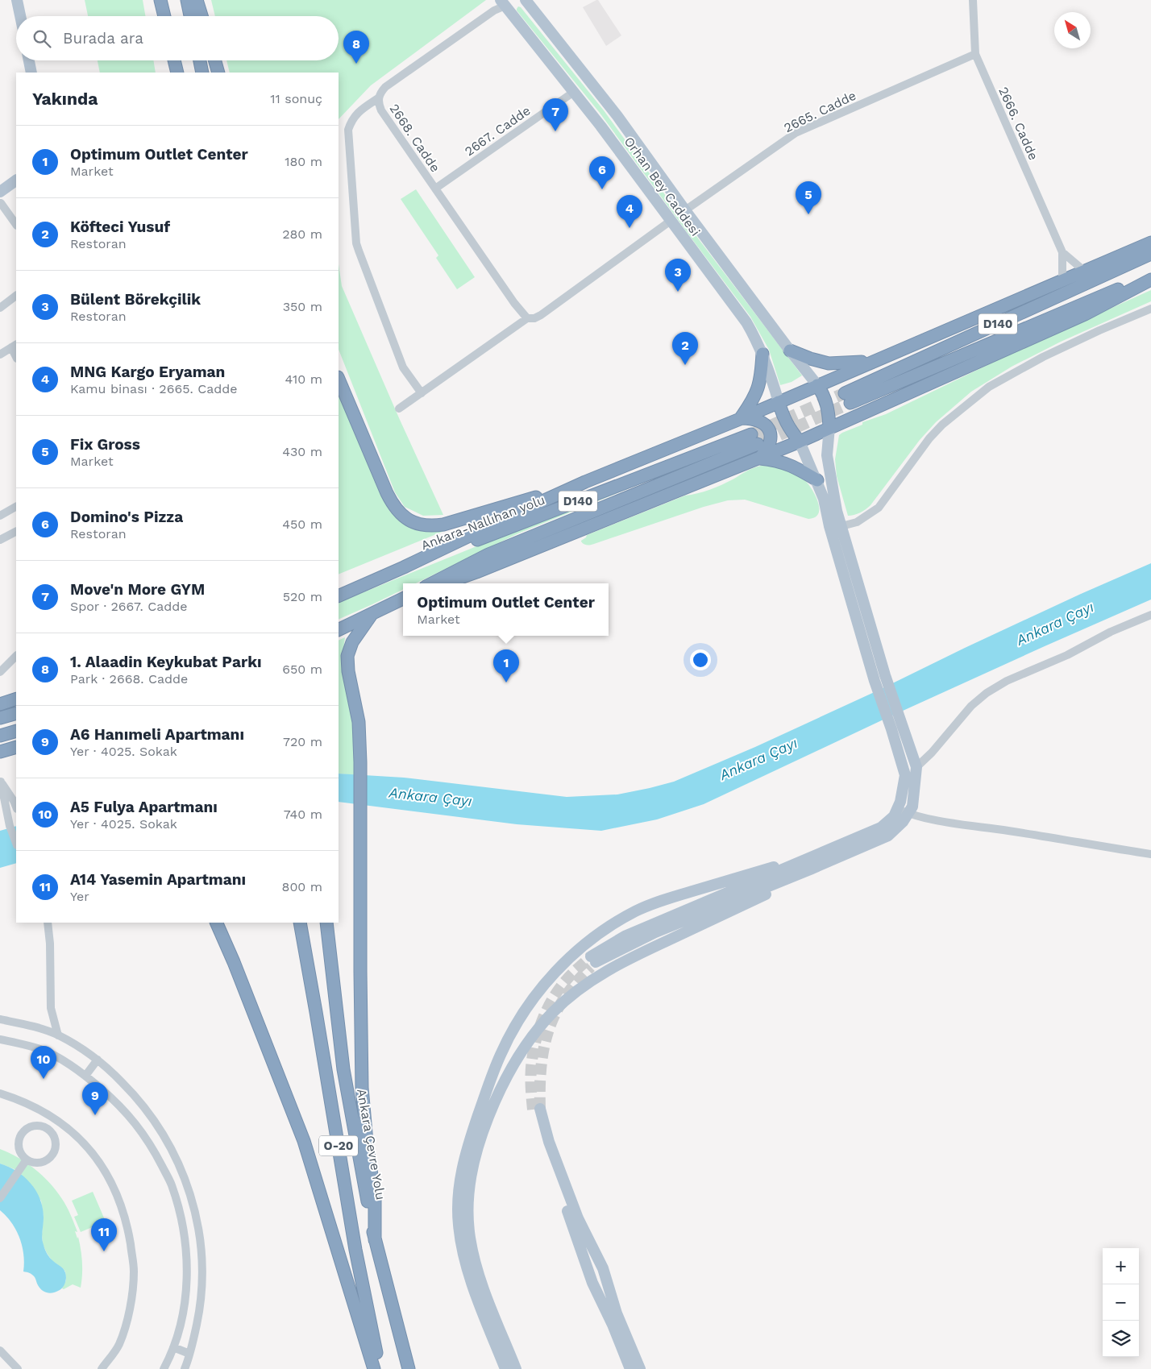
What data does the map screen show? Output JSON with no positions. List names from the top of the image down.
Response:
{
  "streets": {
    "highway": [
      "D140",
      "Ankara-Nallıhan yolu",
      "Ankara Çevre Yolu",
      "O-20"
    ],
    "main road": ["Orhan Bey Caddesi"],
    "street": [
      "2665. Cadde",
      "2666. Cadde",
      "2667. Cadde",
      "2668. Cadde"
    ]
  },
  "crossings": [
    ["2665. Cadde", "2666. Cadde"],
    ["2665. Cadde", "Orhan Bey Caddesi"],
    ["2667. Cadde", "2668. Cadde"],
    ["2667. Cadde", "Orhan Bey Caddesi"],
    ["2668. Cadde", "Orhan Bey Caddesi"],
    ["D140", "Ankara-Nallıhan yolu"]
  ],
  "water": ["Ankara Çayı"],
  "north": "top left",
  "page": {
    "search": "Burada ara",
    "pins": [
      "8",
      "7",
      "6",
      "5",
      "4",
      "3",
      "2",
      "1",
      "10",
      "9",
      "11"
    ],
    "heading": ["Yakında", "11 sonuç"],
    "list": [
      {
        "mark": "1",
        "name": "Optimum Outlet Center",
        "note": "Market",
        "value": "180 m"
      },
      {
        "mark": "2",
        "name": "Köfteci Yusuf",
        "note": "Restoran",
        "value": "280 m"
      },
      {
        "mark": "3",
        "name": "Bülent Börekçilik",
        "note": "Restoran",
        "value": "350 m"
      },
      {
        "mark": "4",
        "name": "MNG Kargo Eryaman",
        "note": "Kamu binası · 2665. Cadde",
        "value": "410 m"
      },
      {
        "mark": "5",
        "name": "Fix Gross",
        "note": "Market",
        "value": "430 m"
      },
      {
        "mark": "6",
        "name": "Domino's Pizza",
        "note": "Restoran",
        "value": "450 m"
      },
      {
        "mark": "7",
        "name": "Move'n More GYM",
        "note": "Spor · 2667. Cadde",
        "value": "520 m"
      },
      {
        "mark": "8",
        "name": "1. Alaadin Keykubat Parkı",
        "note": "Park · 2668. Cadde",
        "value": "650 m"
      },
      {
        "mark": "9",
        "name": "A6 Hanımeli Apartmanı",
        "note": "Yer · 4025. Sokak",
        "value": "720 m"
      },
      {
        "mark": "10",
        "name": "A5 Fulya Apartmanı",
        "note": "Yer · 4025. Sokak",
        "value": "740 m"
      },
      {
        "mark": "11",
        "name": "A14 Yasemin Apartmanı",
        "note": "Yer",
        "value": "800 m"
      }
    ],
    "popup": ["Optimum Outlet Center", "Market"],
    "map_buttons": ["+", "−"]
  }
}
